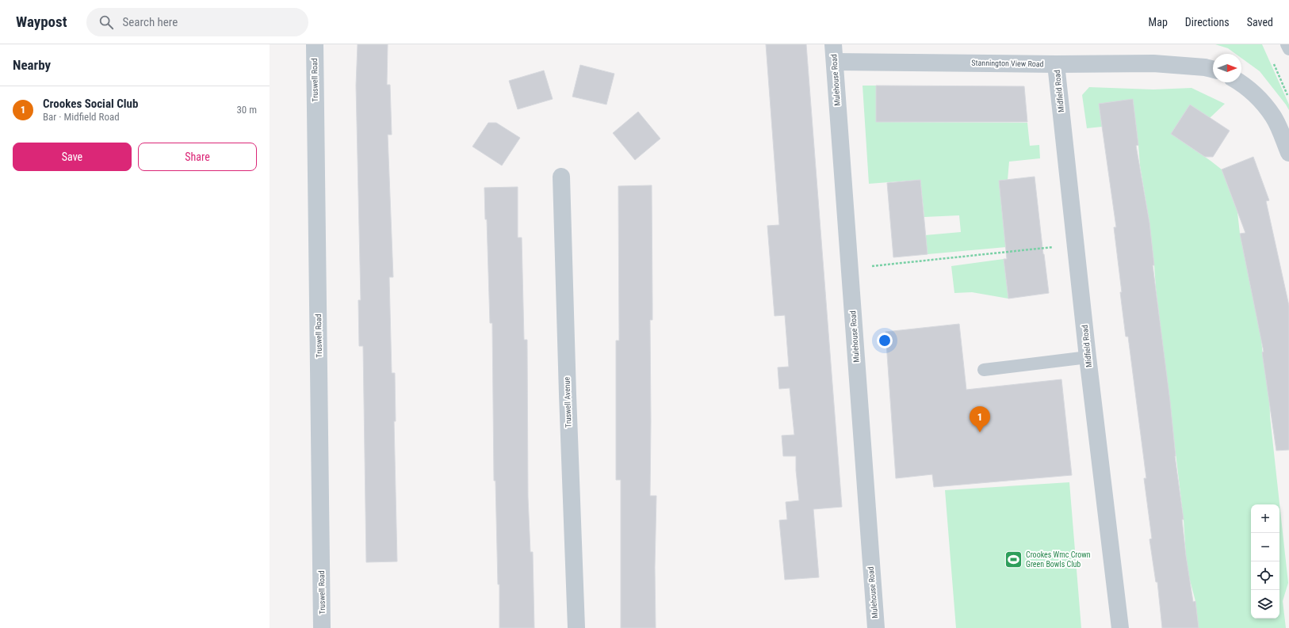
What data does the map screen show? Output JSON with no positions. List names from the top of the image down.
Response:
{
  "streets": {
    "street": [
      "Stannington View Road",
      "Truswell Road",
      "Mulehouse Road",
      "Midfield Road",
      "Truswell Avenue"
    ]
  },
  "crossings": [
    ["Stannington View Road", "Mulehouse Road"],
    ["Stannington View Road", "Midfield Road"]
  ],
  "places": {
    "sports": ["Crookes Wmc Crown Green Bowls Club"]
  },
  "north": "right",
  "page": {
    "header": "Waypost",
    "search": "Search here",
    "nav": ["Map", "Directions", "Saved"],
    "heading": "Nearby",
    "list": [
      {
        "mark": "1",
        "name": "Crookes Social Club",
        "note": "Bar · Midfield Road",
        "value": "30 m"
      }
    ],
    "buttons": ["Save", "Share"],
    "pins": "1",
    "map_buttons": ["+", "−"]
  }
}
